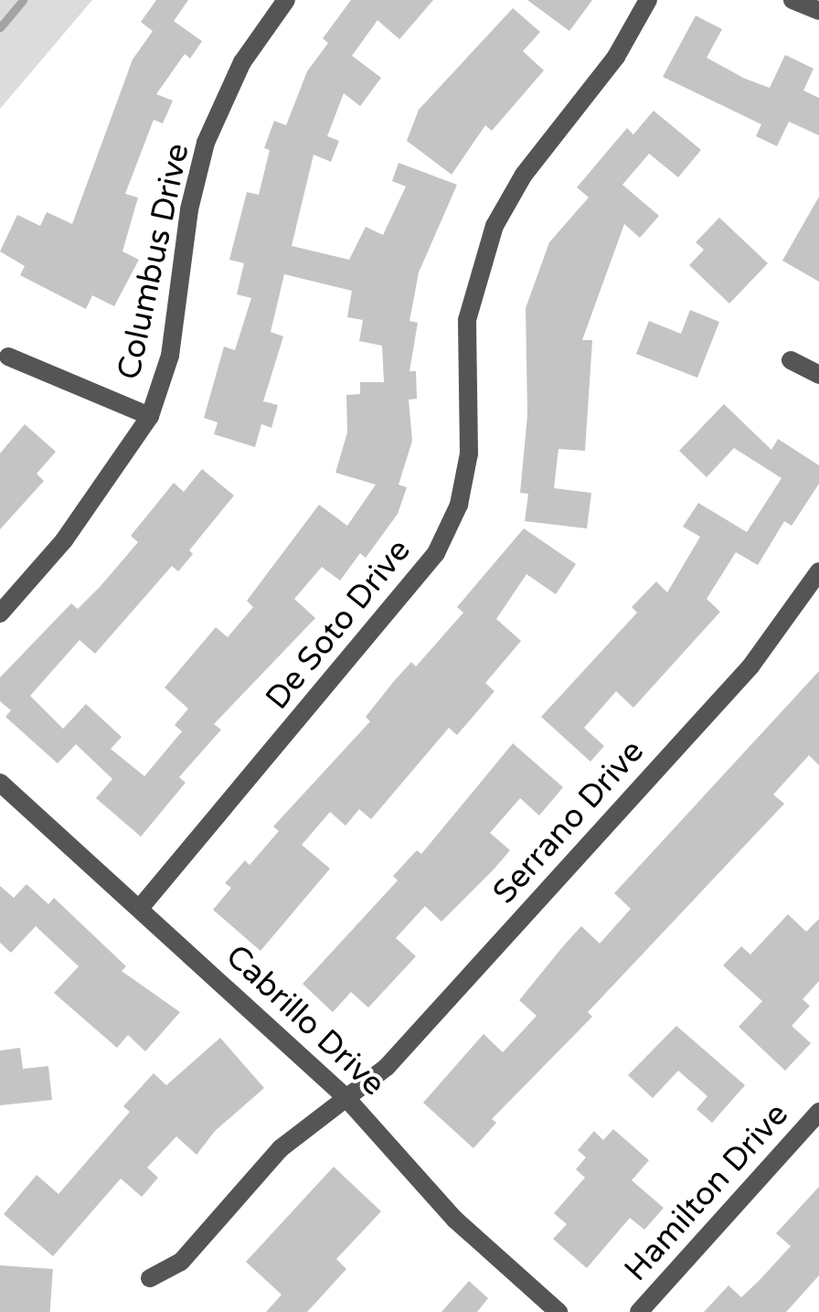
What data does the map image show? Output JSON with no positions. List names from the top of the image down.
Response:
{
  "streets": {
    "street": [
      "Columbus Drive",
      "De Soto Drive",
      "Serrano Drive",
      "Cabrillo Drive",
      "Hamilton Drive"
    ]
  },
  "crossings": [
    ["De Soto Drive", "Cabrillo Drive"],
    ["Serrano Drive", "Cabrillo Drive"]
  ]
}
